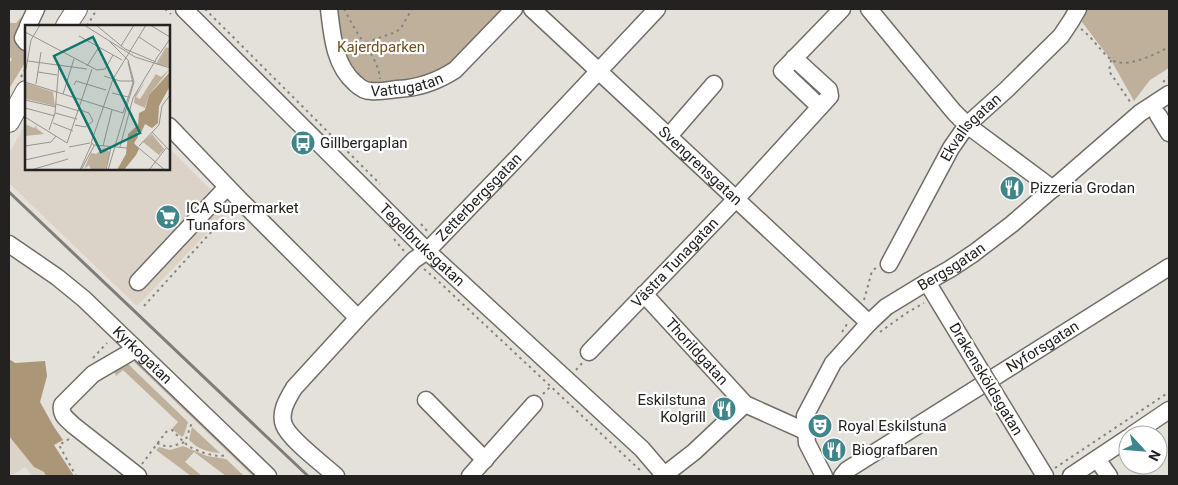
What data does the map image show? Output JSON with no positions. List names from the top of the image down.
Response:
{
  "streets": {
    "street": [
      "Vattugatan",
      "Ekvallsgatan",
      "Svengrensgatan",
      "Zetterbergsgatan",
      "Tegelbruksgatan",
      "Västra Tunagatan",
      "Bergsgatan",
      "Nyforsgatan",
      "Thorildgatan",
      "Kyrkogatan",
      "Drakensköldsgatan"
    ]
  },
  "crossings": [
    ["Svengrensgatan", "Zetterbergsgatan"],
    ["Svengrensgatan", "Västra Tunagatan"],
    ["Svengrensgatan", "Bergsgatan"],
    ["Zetterbergsgatan", "Tegelbruksgatan"],
    ["Västra Tunagatan", "Thorildgatan"],
    ["Bergsgatan", "Thorildgatan"],
    ["Bergsgatan", "Drakensköldsgatan"]
  ],
  "parks": ["Kajerdparken"],
  "places": {
    "bus stop": ["Gillbergaplan"],
    "restaurant": ["Pizzeria Grodan", "Eskilstuna Kolgrill", "Biografbaren"],
    "supermarket": ["ICA Supermarket Tunafors"],
    "theatre": ["Royal Eskilstuna"]
  },
  "north": "bottom right"
}
